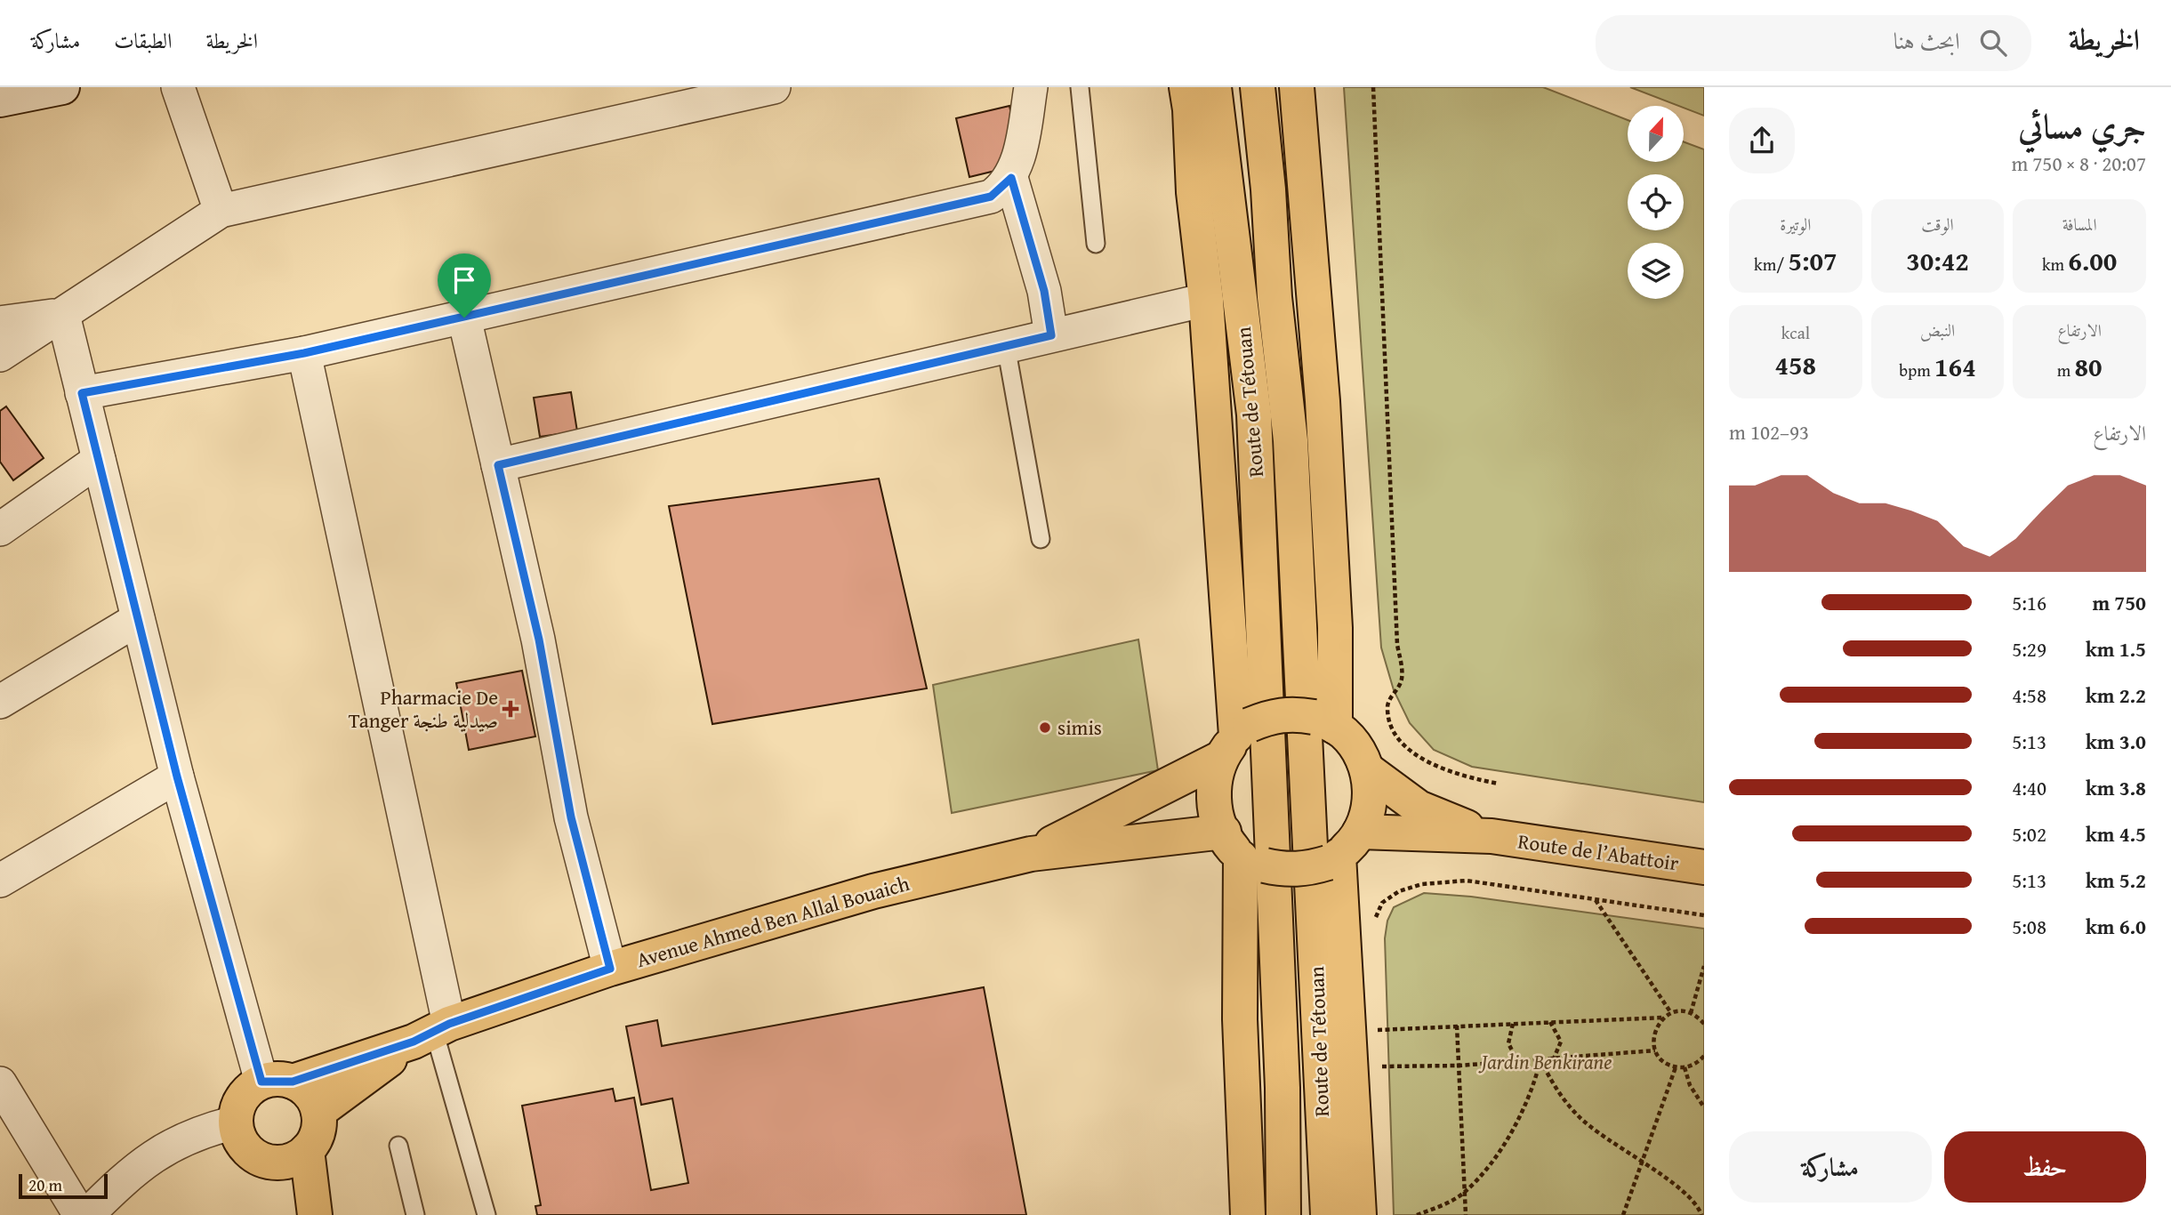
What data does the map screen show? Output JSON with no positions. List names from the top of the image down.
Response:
{
  "streets": {
    "main road": ["Route de Tétouan", "Route de l’Abattoir", "Avenue Ahmed Ben Allal Bouaich"]
  },
  "crossings": [
    ["Route de l’Abattoir", "Avenue Ahmed Ben Allal Bouaich"]
  ],
  "parks": ["Jardin Benkirane"],
  "places": {
    "health": ["Pharmacie De Tanger صيدلية طنجة"],
    "other": ["simis"]
  },
  "scale_bar": "20 m",
  "north": "top",
  "page": {
    "header": "الخريطة",
    "search": "ابحث هنا",
    "nav": ["الخريطة", "الطبقات", "مشاركة"],
    "heading": ["جري مسائي", "20:07 · 8 × 750 m"],
    "stats": [
      ["المسافة", "6.00 km"],
      ["الوقت", "30:42"],
      ["الوتيرة", "5:07 /km"],
      ["الارتفاع", "80 m"],
      ["النبض", "164 bpm"],
      ["kcal", "458"]
    ],
    "chart": ["الارتفاع", "93–102 m"],
    "list": [
      {
        "name": "750 m",
        "note": "5:16"
      },
      {
        "name": "1.5 km",
        "note": "5:29"
      },
      {
        "name": "2.2 km",
        "note": "4:58"
      },
      {
        "name": "3.0 km",
        "note": "5:13"
      },
      {
        "name": "3.8 km",
        "note": "4:40"
      },
      {
        "name": "4.5 km",
        "note": "5:02"
      },
      {
        "name": "5.2 km",
        "note": "5:13"
      },
      {
        "name": "6.0 km",
        "note": "5:08"
      }
    ],
    "buttons": ["حفظ", "مشاركة"],
    "scale": "20 m"
  }
}
